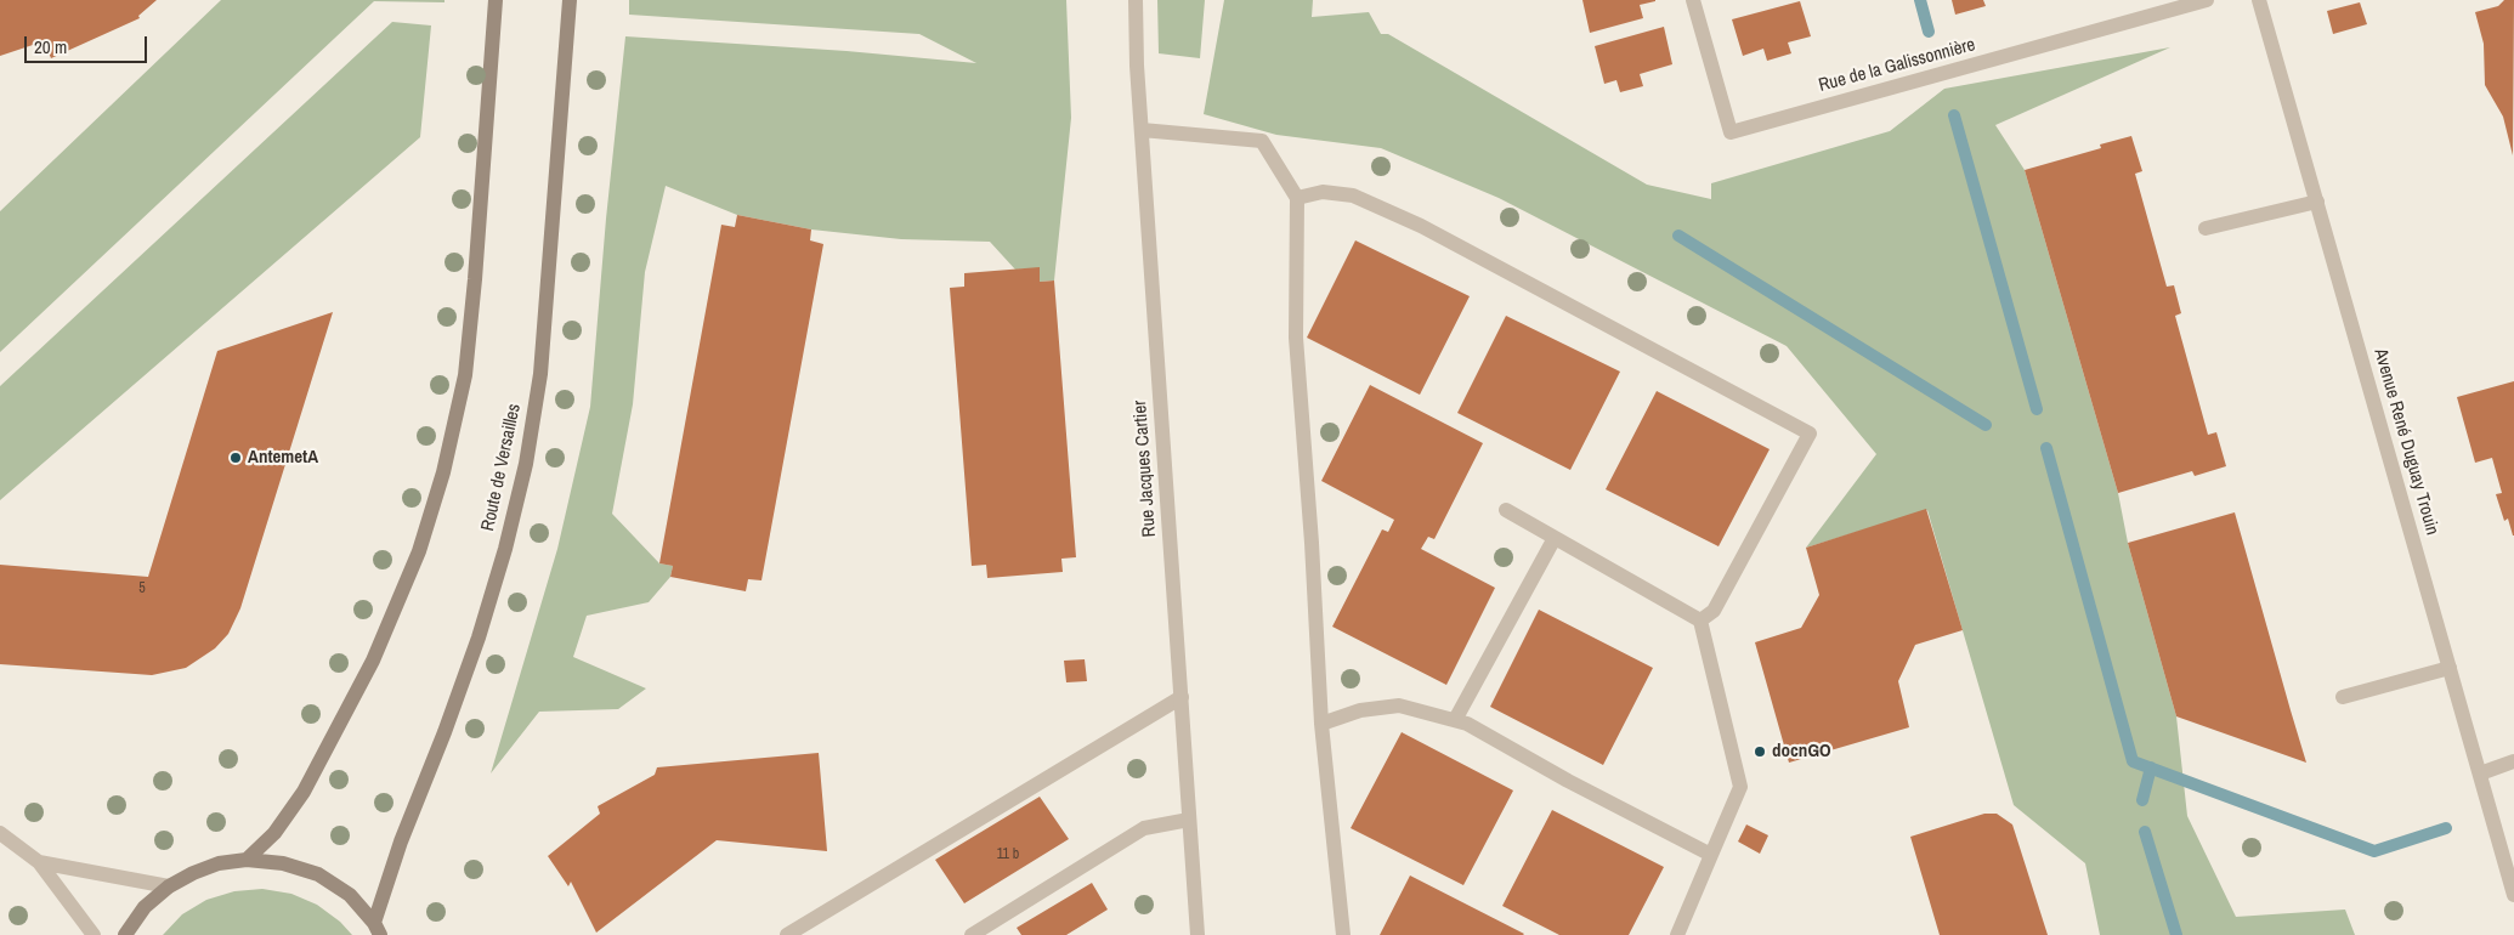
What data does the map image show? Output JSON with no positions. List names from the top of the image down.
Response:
{
  "streets": {
    "main road": ["Route de Versailles"],
    "street": ["Rue de la Galissonnière", "Avenue René Duguay Trouin", "Rue Jacques Cartier"]
  },
  "places": ["AntemetA", "docnGO"],
  "house_numbers": ["5", "11 b"],
  "scale_bar": "20 m"
}
